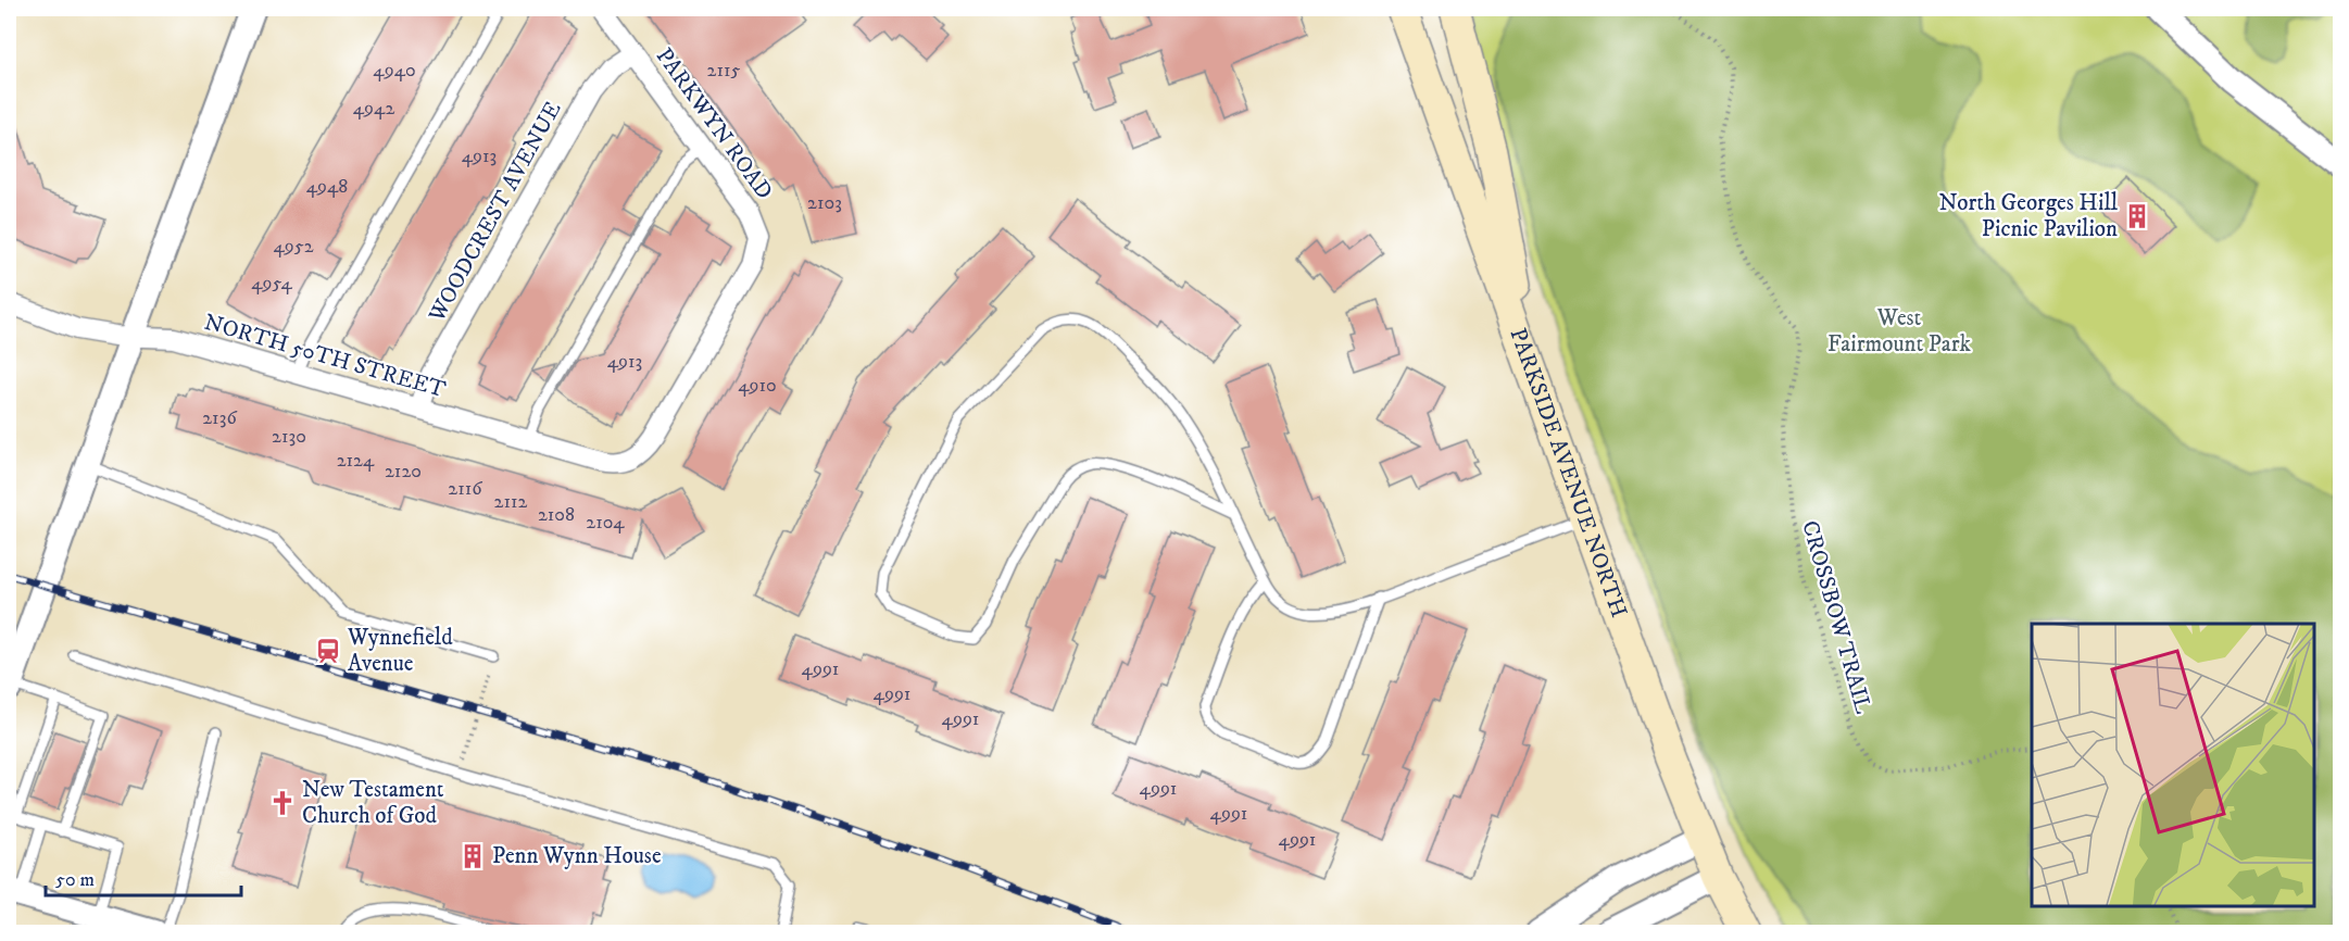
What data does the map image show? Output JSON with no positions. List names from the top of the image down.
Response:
{
  "streets": {
    "main road": ["PARKSIDE AVENUE NORTH"],
    "street": ["PARKWYN ROAD", "WOODCREST AVENUE", "NORTH 50TH STREET"],
    "path": ["CROSSBOW TRAIL"]
  },
  "crossings": [
    ["PARKWYN ROAD", "WOODCREST AVENUE"],
    ["PARKWYN ROAD", "NORTH 50TH STREET"],
    ["WOODCREST AVENUE", "NORTH 50TH STREET"]
  ],
  "parks": ["West Fairmount Park"],
  "places": {
    "building": ["North Georges Hill Picnic Pavilion", "Penn Wynn House"],
    "station": ["Wynnefield Avenue"],
    "church": ["New Testament Church of God"]
  },
  "house_numbers": [
    "4940",
    "2115",
    "4942",
    "4913",
    "4948",
    "2103",
    "4952",
    "4954",
    "4913",
    "4910",
    "2136",
    "2130",
    "2124",
    "2120",
    "2116",
    "2112",
    "2108",
    "2104",
    "4991",
    "4991",
    "4991",
    "4991",
    "4991",
    "4991"
  ],
  "scale_bar": "50 m"
}
